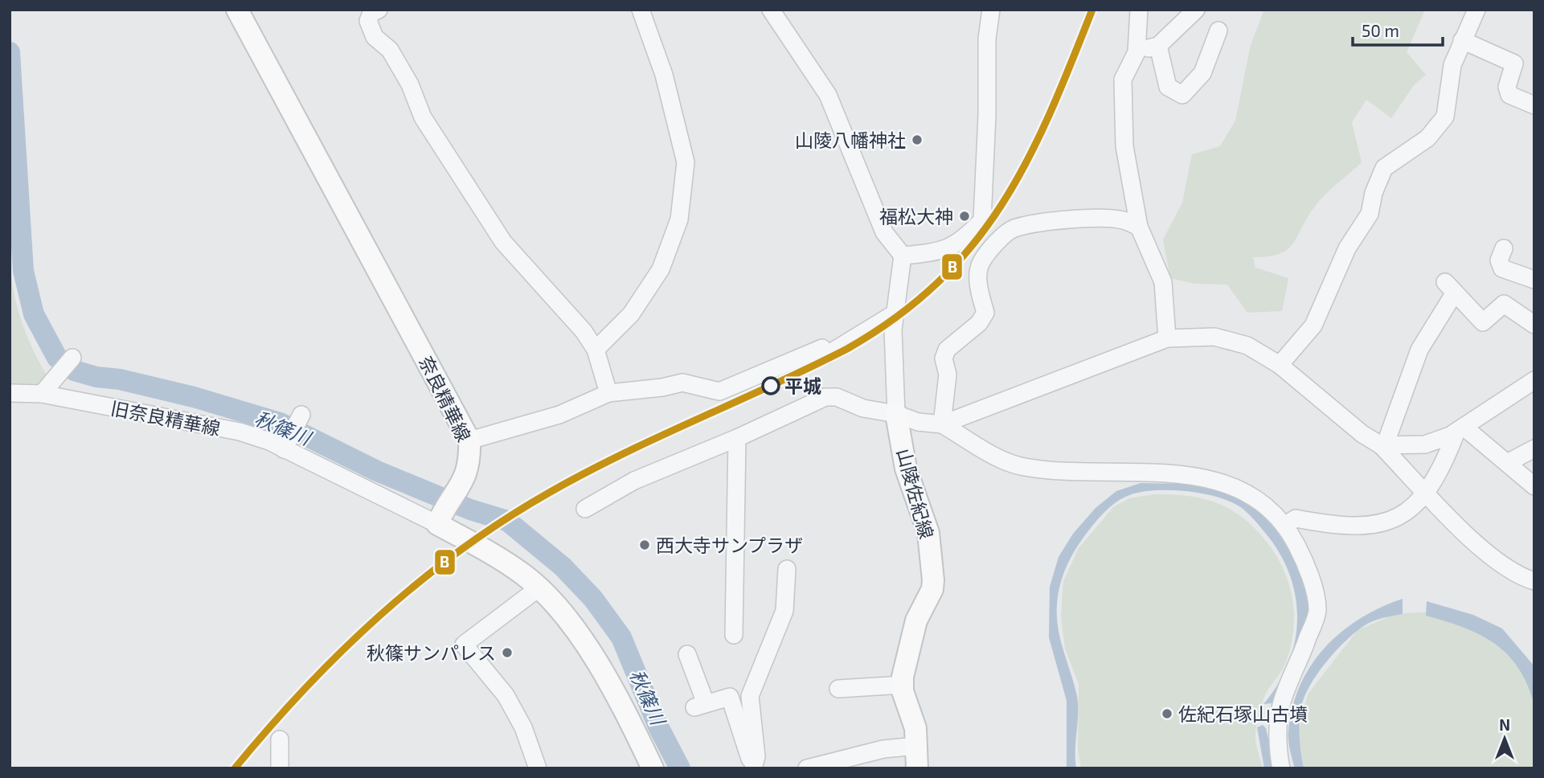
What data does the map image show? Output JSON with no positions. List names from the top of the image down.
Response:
{
  "streets": {
    "main road": ["奈良精華線", "山陵佐紀線"],
    "street": ["旧奈良精華線"]
  },
  "crossings": [
    ["奈良精華線", "旧奈良精華線"]
  ],
  "water": ["秋篠川"],
  "places": [
    "山陵八幡神社",
    "福松大神",
    "平城",
    "西大寺サンプラザ",
    "秋篠サンパレス",
    "佐紀石塚山古墳"
  ],
  "lines": ["transit line B"],
  "scale_bar": "50 m",
  "north": "top"
}
